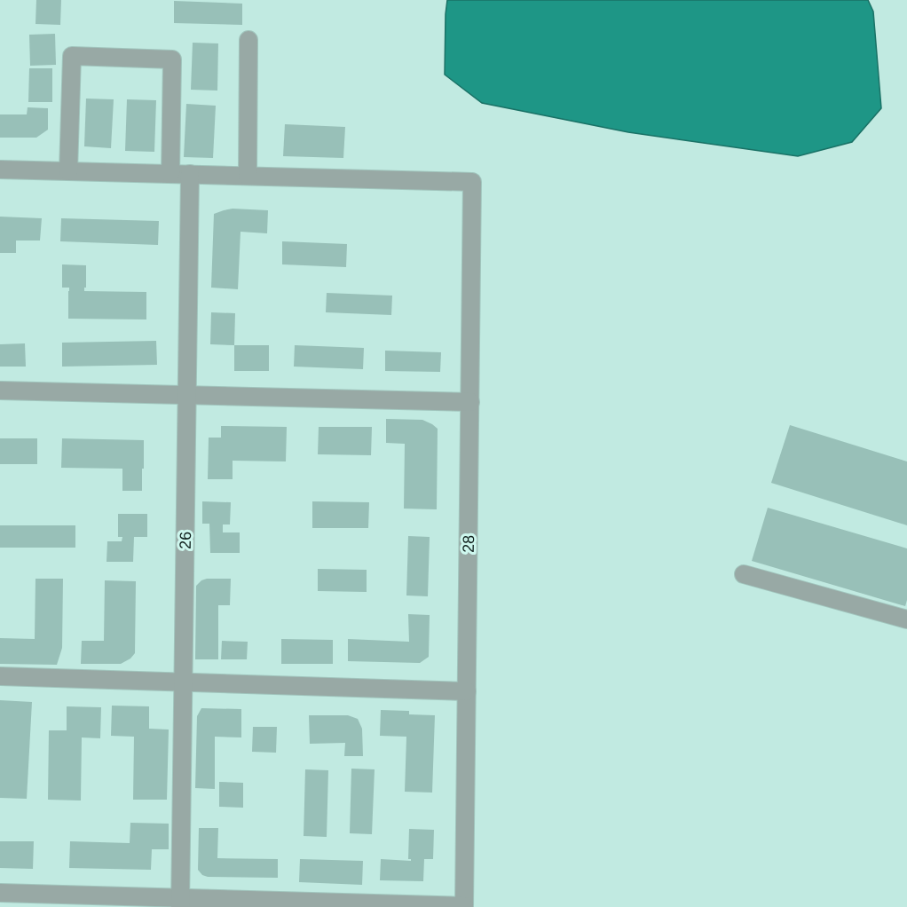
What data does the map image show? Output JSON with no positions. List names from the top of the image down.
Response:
{
  "streets": {
    "street": ["26", "28"]
  }
}
